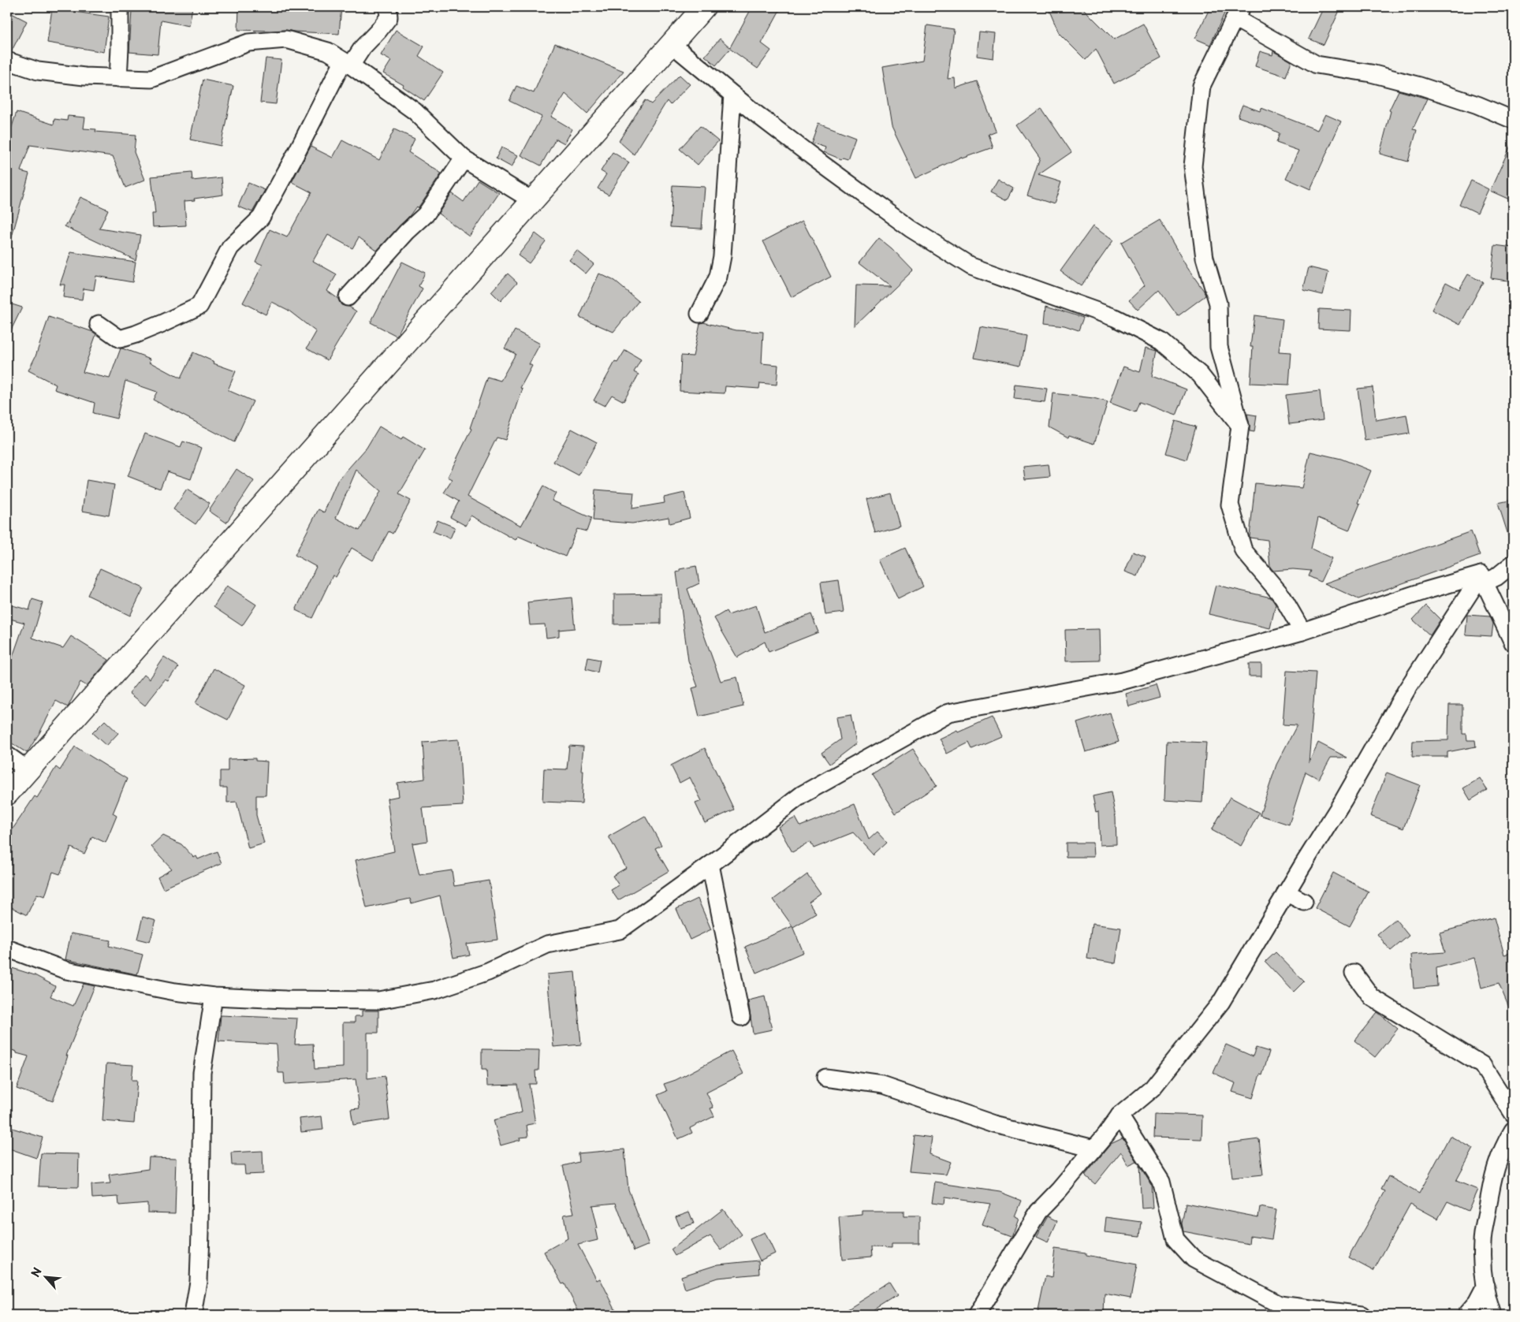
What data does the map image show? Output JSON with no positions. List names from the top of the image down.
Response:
{
  "north": "top left"
}
